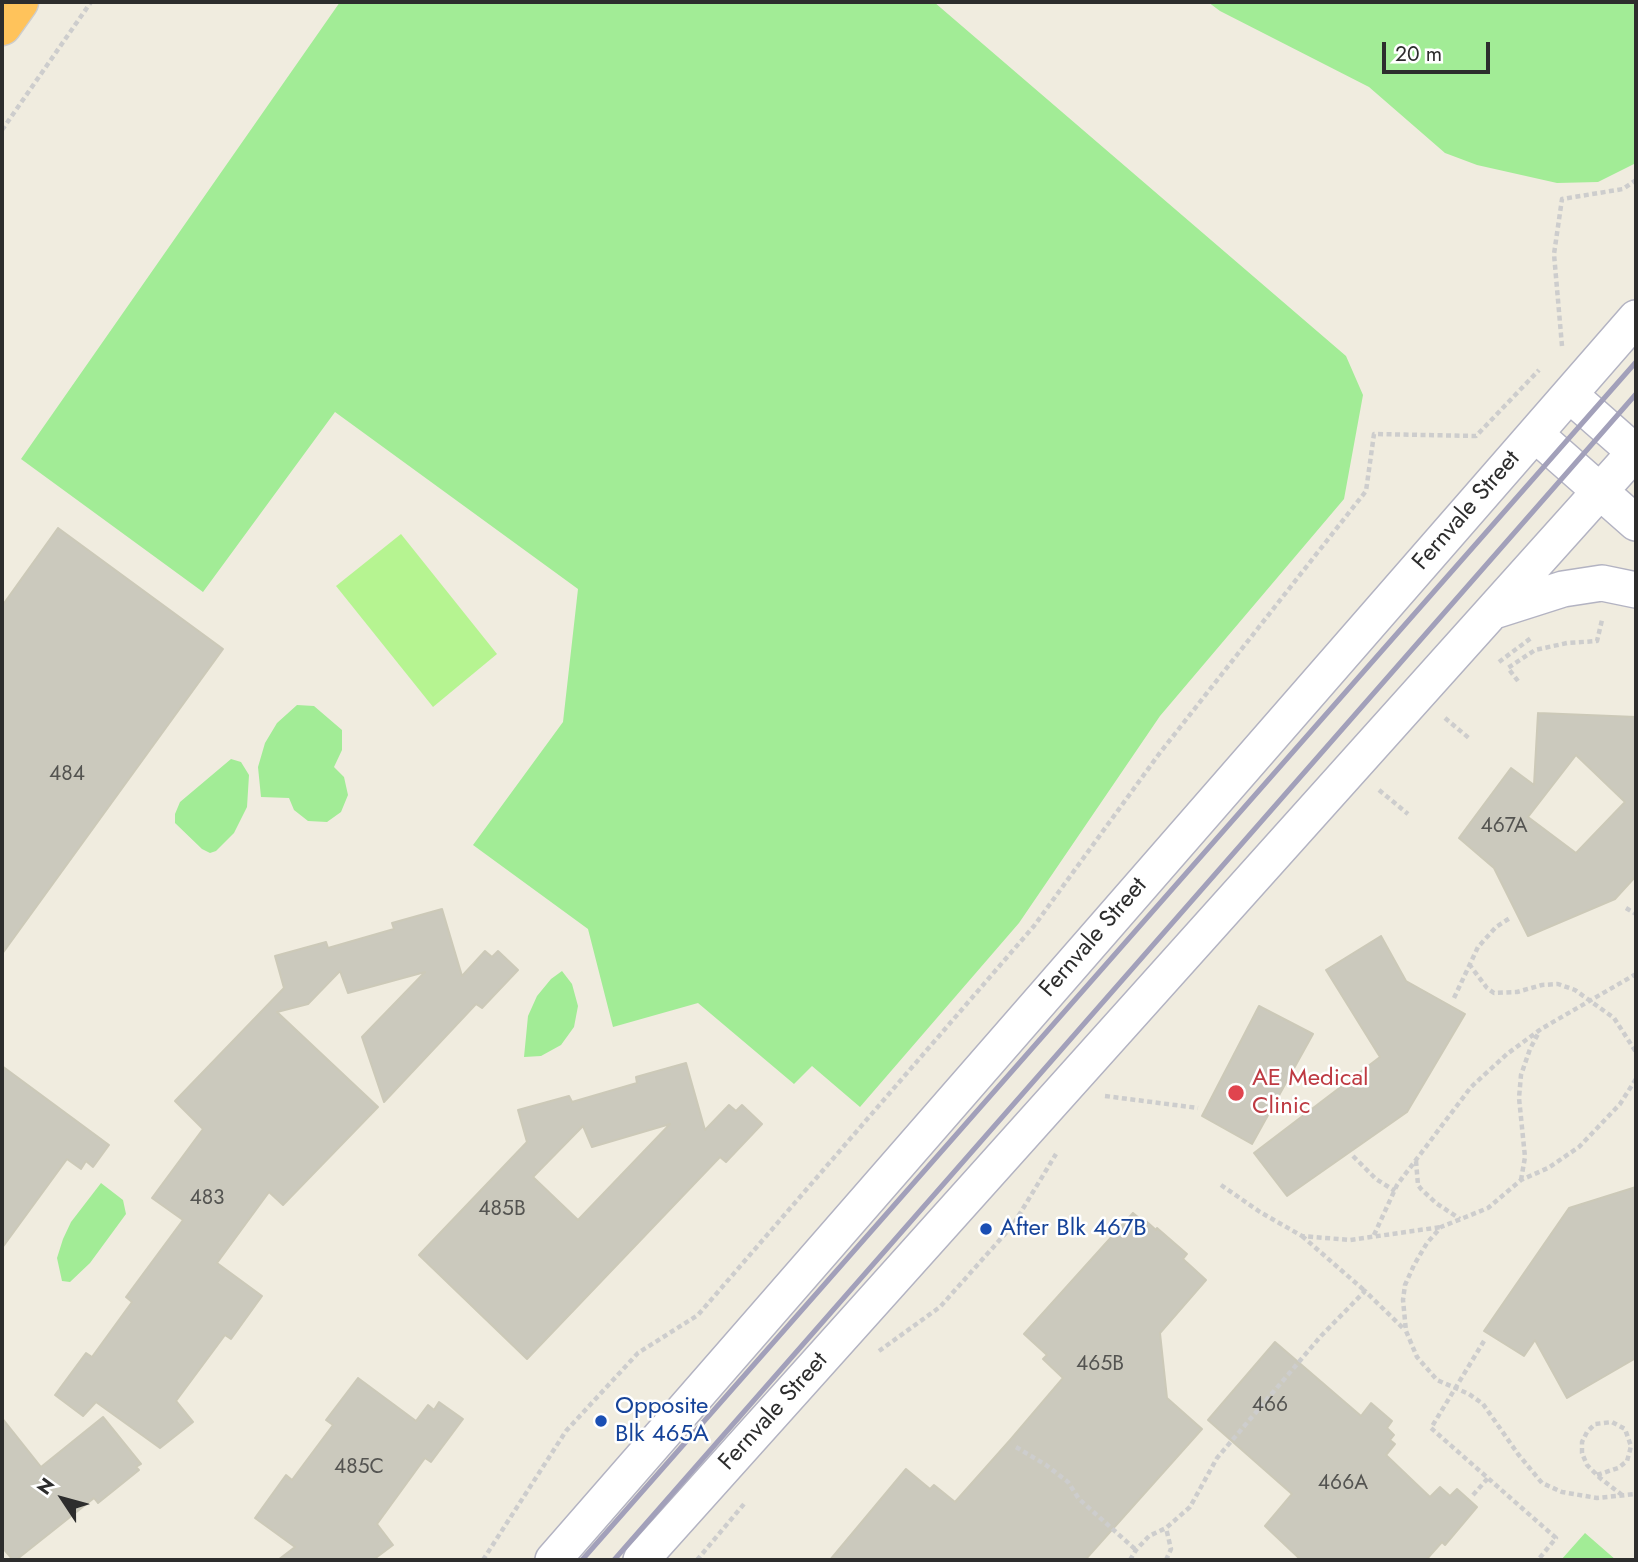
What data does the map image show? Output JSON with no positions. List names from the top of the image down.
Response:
{
  "streets": {
    "street": ["Fernvale Street"]
  },
  "places": ["AE Medical Clinic", "After Blk 467B", "Opposite Blk 465A"],
  "house_numbers": [
    "484",
    "467A",
    "483",
    "485B",
    "465B",
    "466",
    "485C",
    "466A"
  ],
  "scale_bar": "20 m",
  "north": "top left"
}
